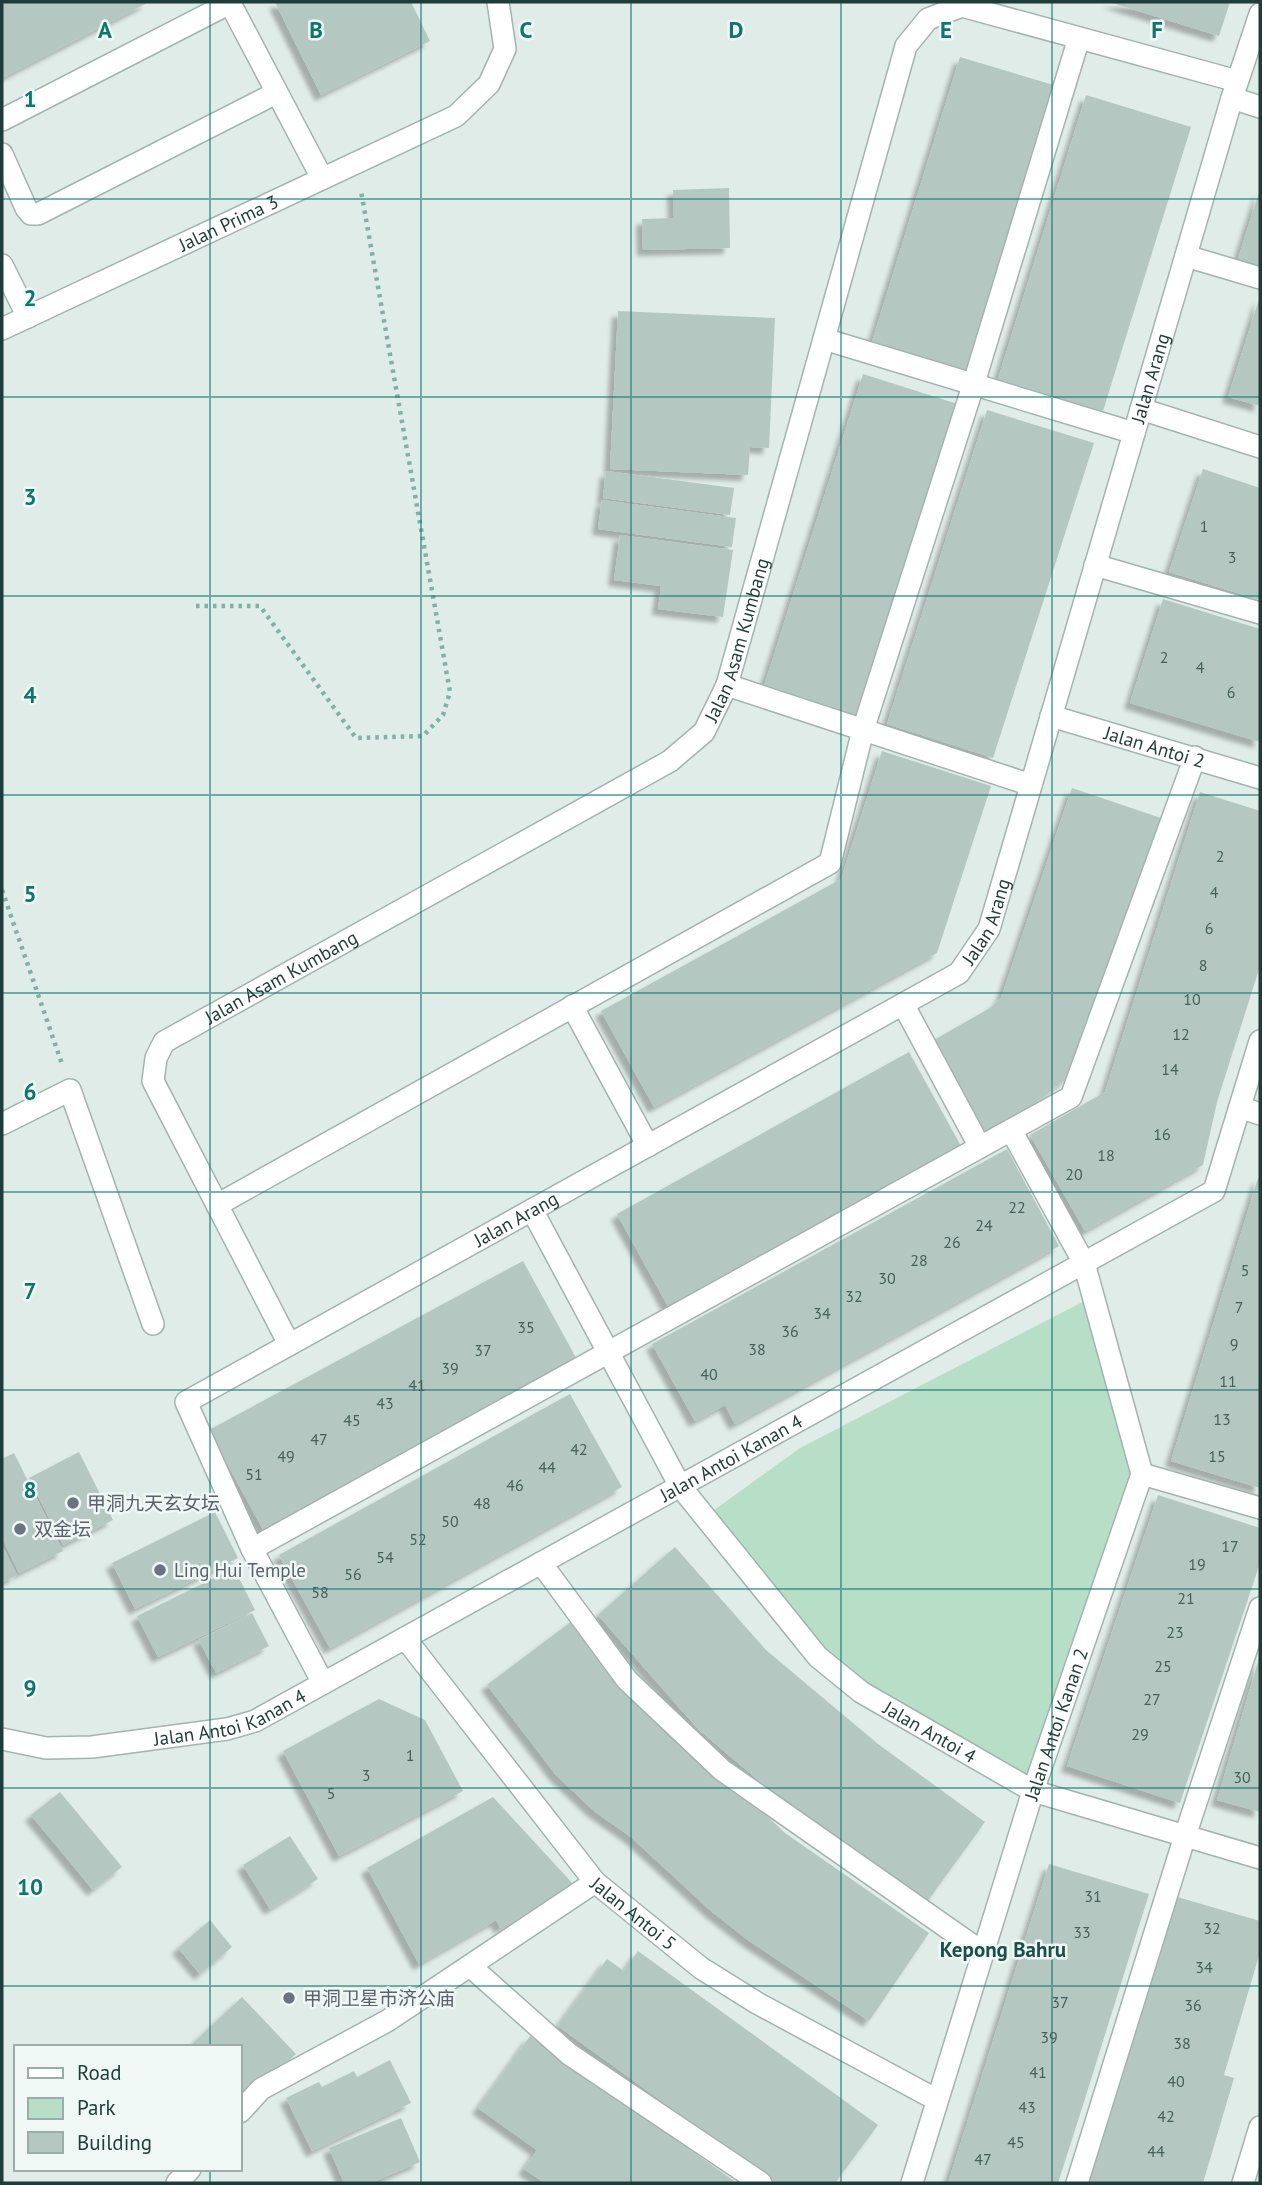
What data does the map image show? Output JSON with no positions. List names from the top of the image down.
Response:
{
  "streets": {
    "street": [
      "Jalan Prima 3",
      "Jalan Arang",
      "Jalan Asam Kumbang",
      "Jalan Antoi 2",
      "Jalan Antoi Kanan 4",
      "Jalan Antoi Kanan 2",
      "Jalan Antoi 4",
      "Jalan Antoi 5"
    ]
  },
  "crossings": [
    ["Jalan Arang", "Jalan Asam Kumbang"],
    ["Jalan Arang", "Jalan Antoi 2"],
    ["Jalan Arang", "Jalan Antoi 4"],
    ["Jalan Antoi Kanan 4", "Jalan Antoi 4"],
    ["Jalan Antoi Kanan 4", "Jalan Antoi 5"],
    ["Jalan Antoi Kanan 2", "Jalan Antoi 4"],
    ["Jalan Antoi Kanan 2", "Jalan Antoi 5"]
  ],
  "districts": ["Kepong Bahru"],
  "places": [
    "甲洞九天玄女坛",
    "双金坛",
    "Ling Hui Temple",
    "甲洞卫星市济公庙"
  ],
  "house_numbers": [
    "1",
    "3",
    "2",
    "4",
    "6",
    "2",
    "4",
    "6",
    "8",
    "10",
    "12",
    "14",
    "16",
    "18",
    "20",
    "22",
    "24",
    "26",
    "28",
    "5",
    "30",
    "32",
    "7",
    "34",
    "35",
    "36",
    "9",
    "38",
    "37",
    "39",
    "40",
    "11",
    "41",
    "43",
    "13",
    "45",
    "47",
    "42",
    "49",
    "15",
    "44",
    "51",
    "46",
    "48",
    "50",
    "52",
    "17",
    "54",
    "19",
    "56",
    "58",
    "21",
    "23",
    "25",
    "27",
    "29",
    "1",
    "3",
    "30",
    "5",
    "31",
    "32",
    "33",
    "34",
    "37",
    "36",
    "39",
    "38",
    "41",
    "40",
    "43",
    "42",
    "45",
    "44",
    "47"
  ],
  "legend": ["Road", "Park", "Building"],
  "grid": {
    "columns": [
      "A",
      "B",
      "C",
      "D",
      "E",
      "F"
    ],
    "rows": [
      "1",
      "2",
      "3",
      "4",
      "5",
      "6",
      "7",
      "8",
      "9",
      "10"
    ]
  }
}
